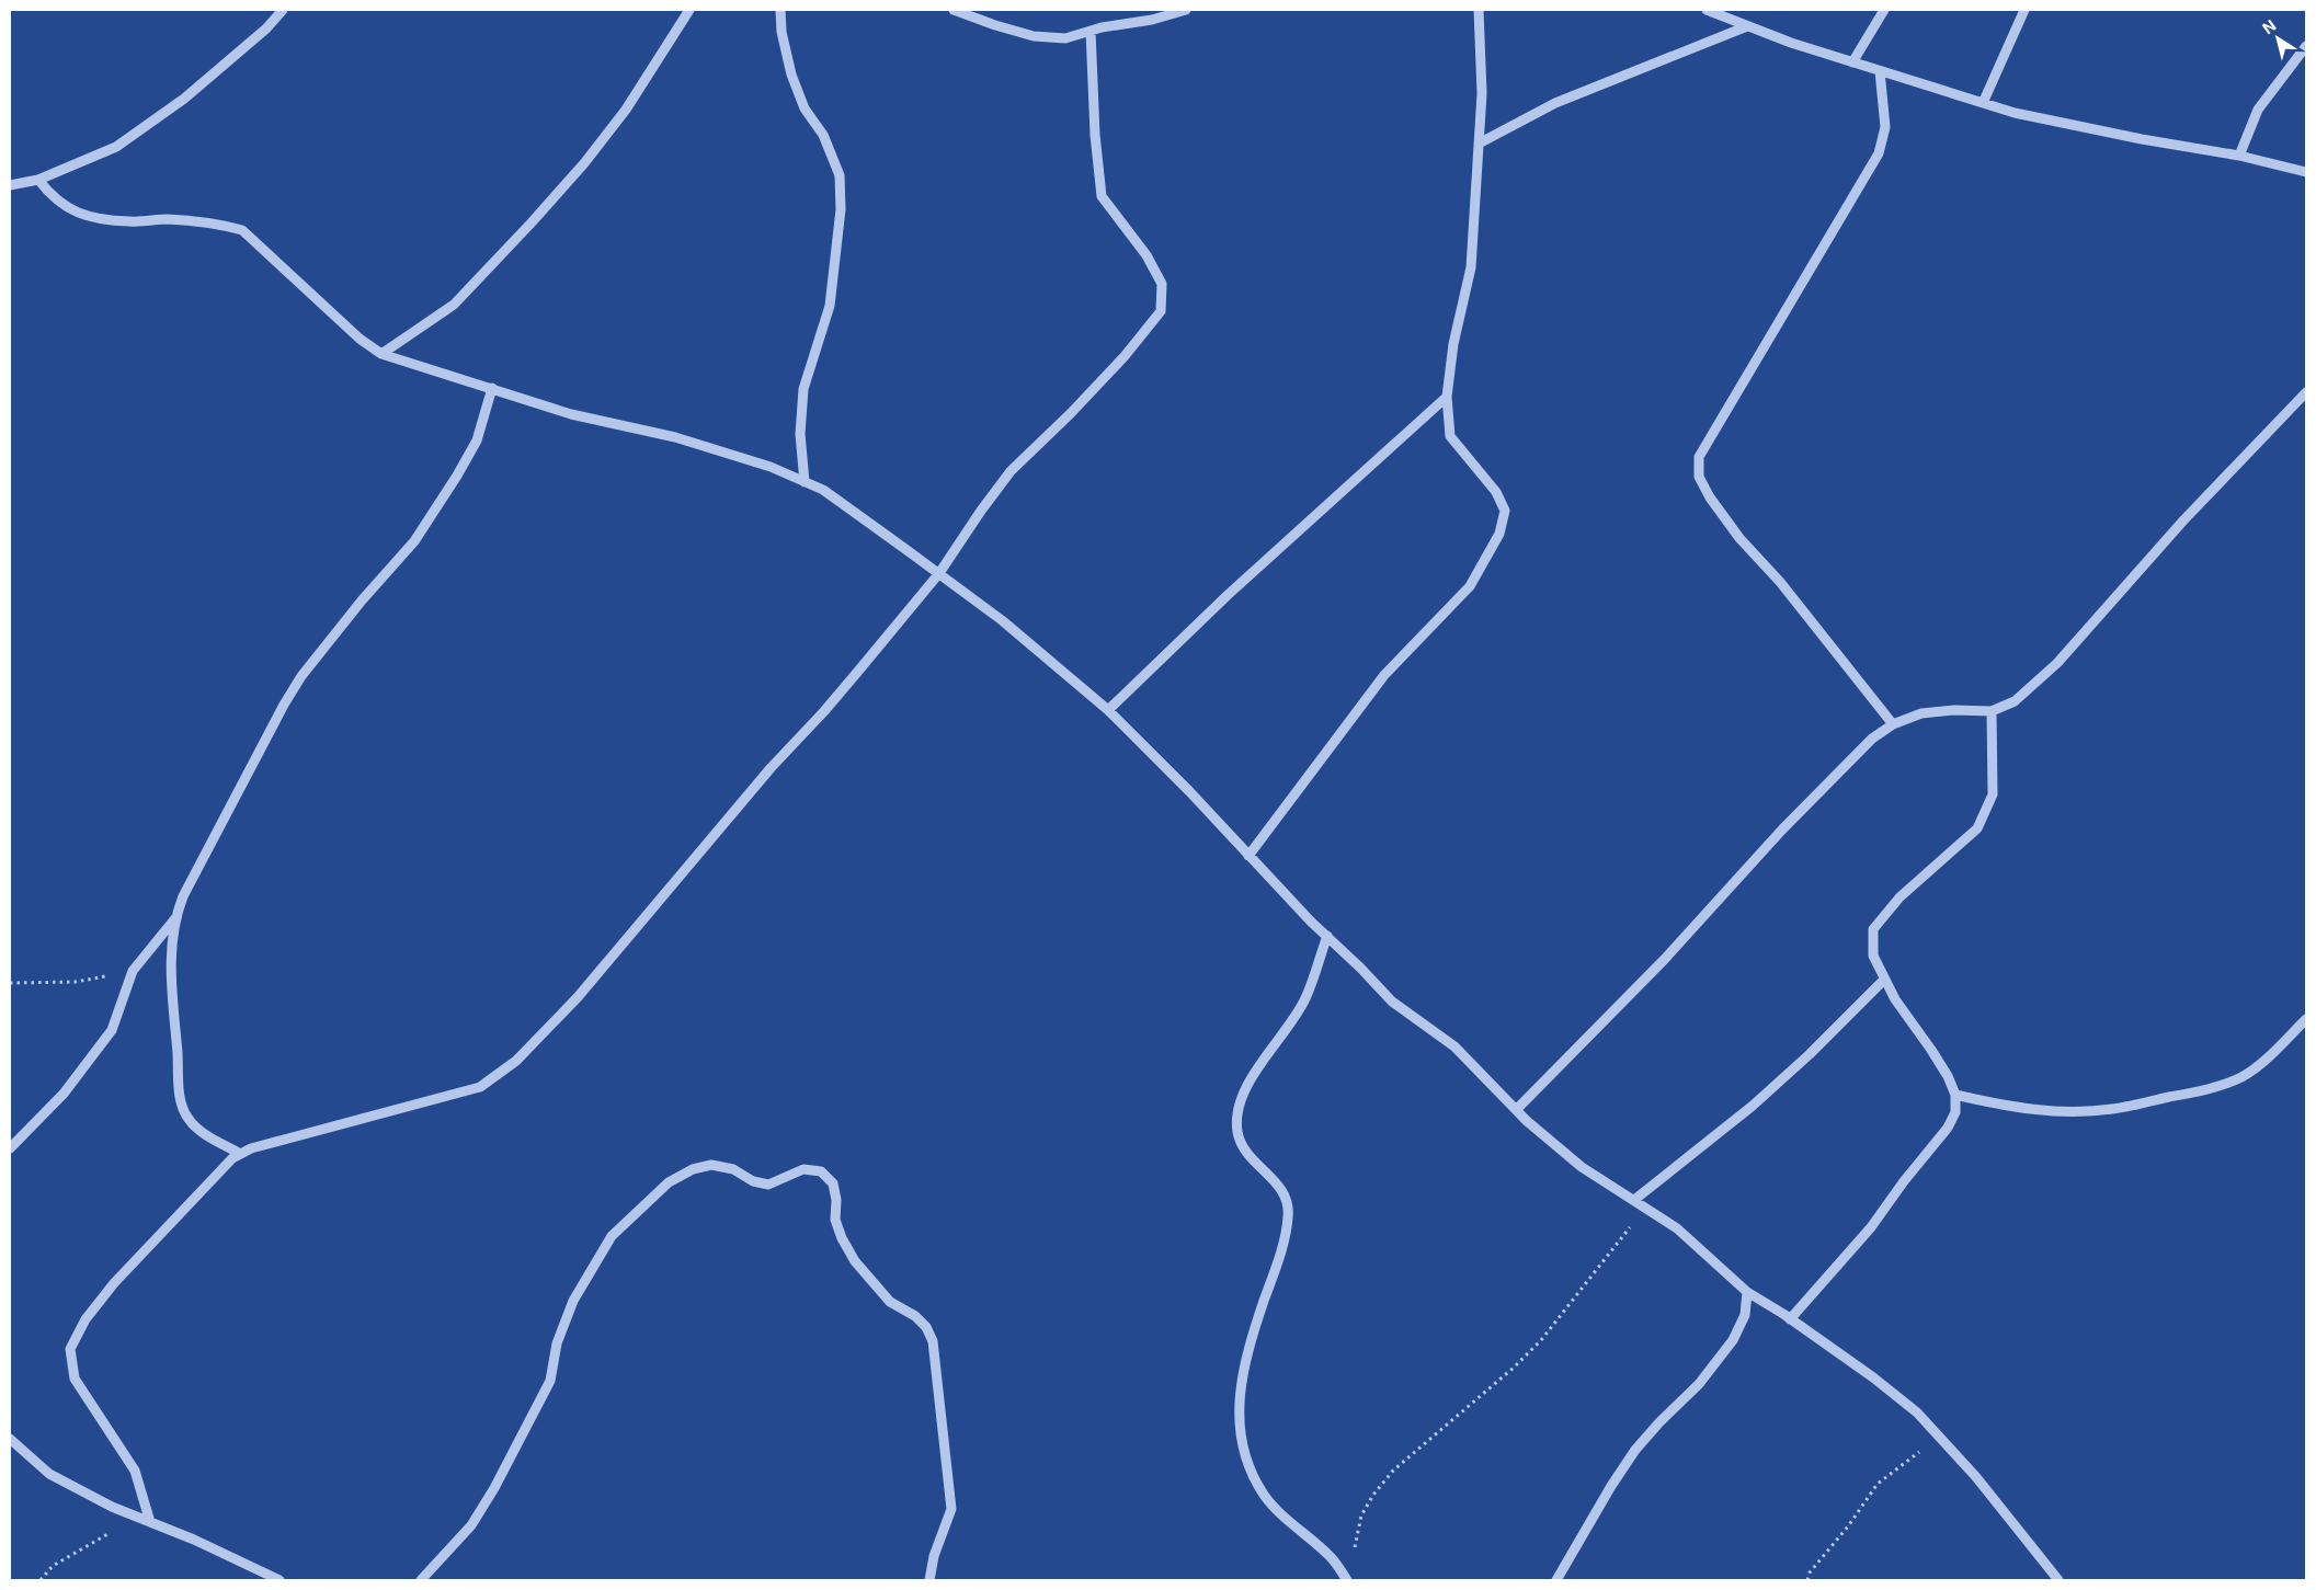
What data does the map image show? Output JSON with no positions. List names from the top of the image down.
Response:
{
  "north": "top left"
}
